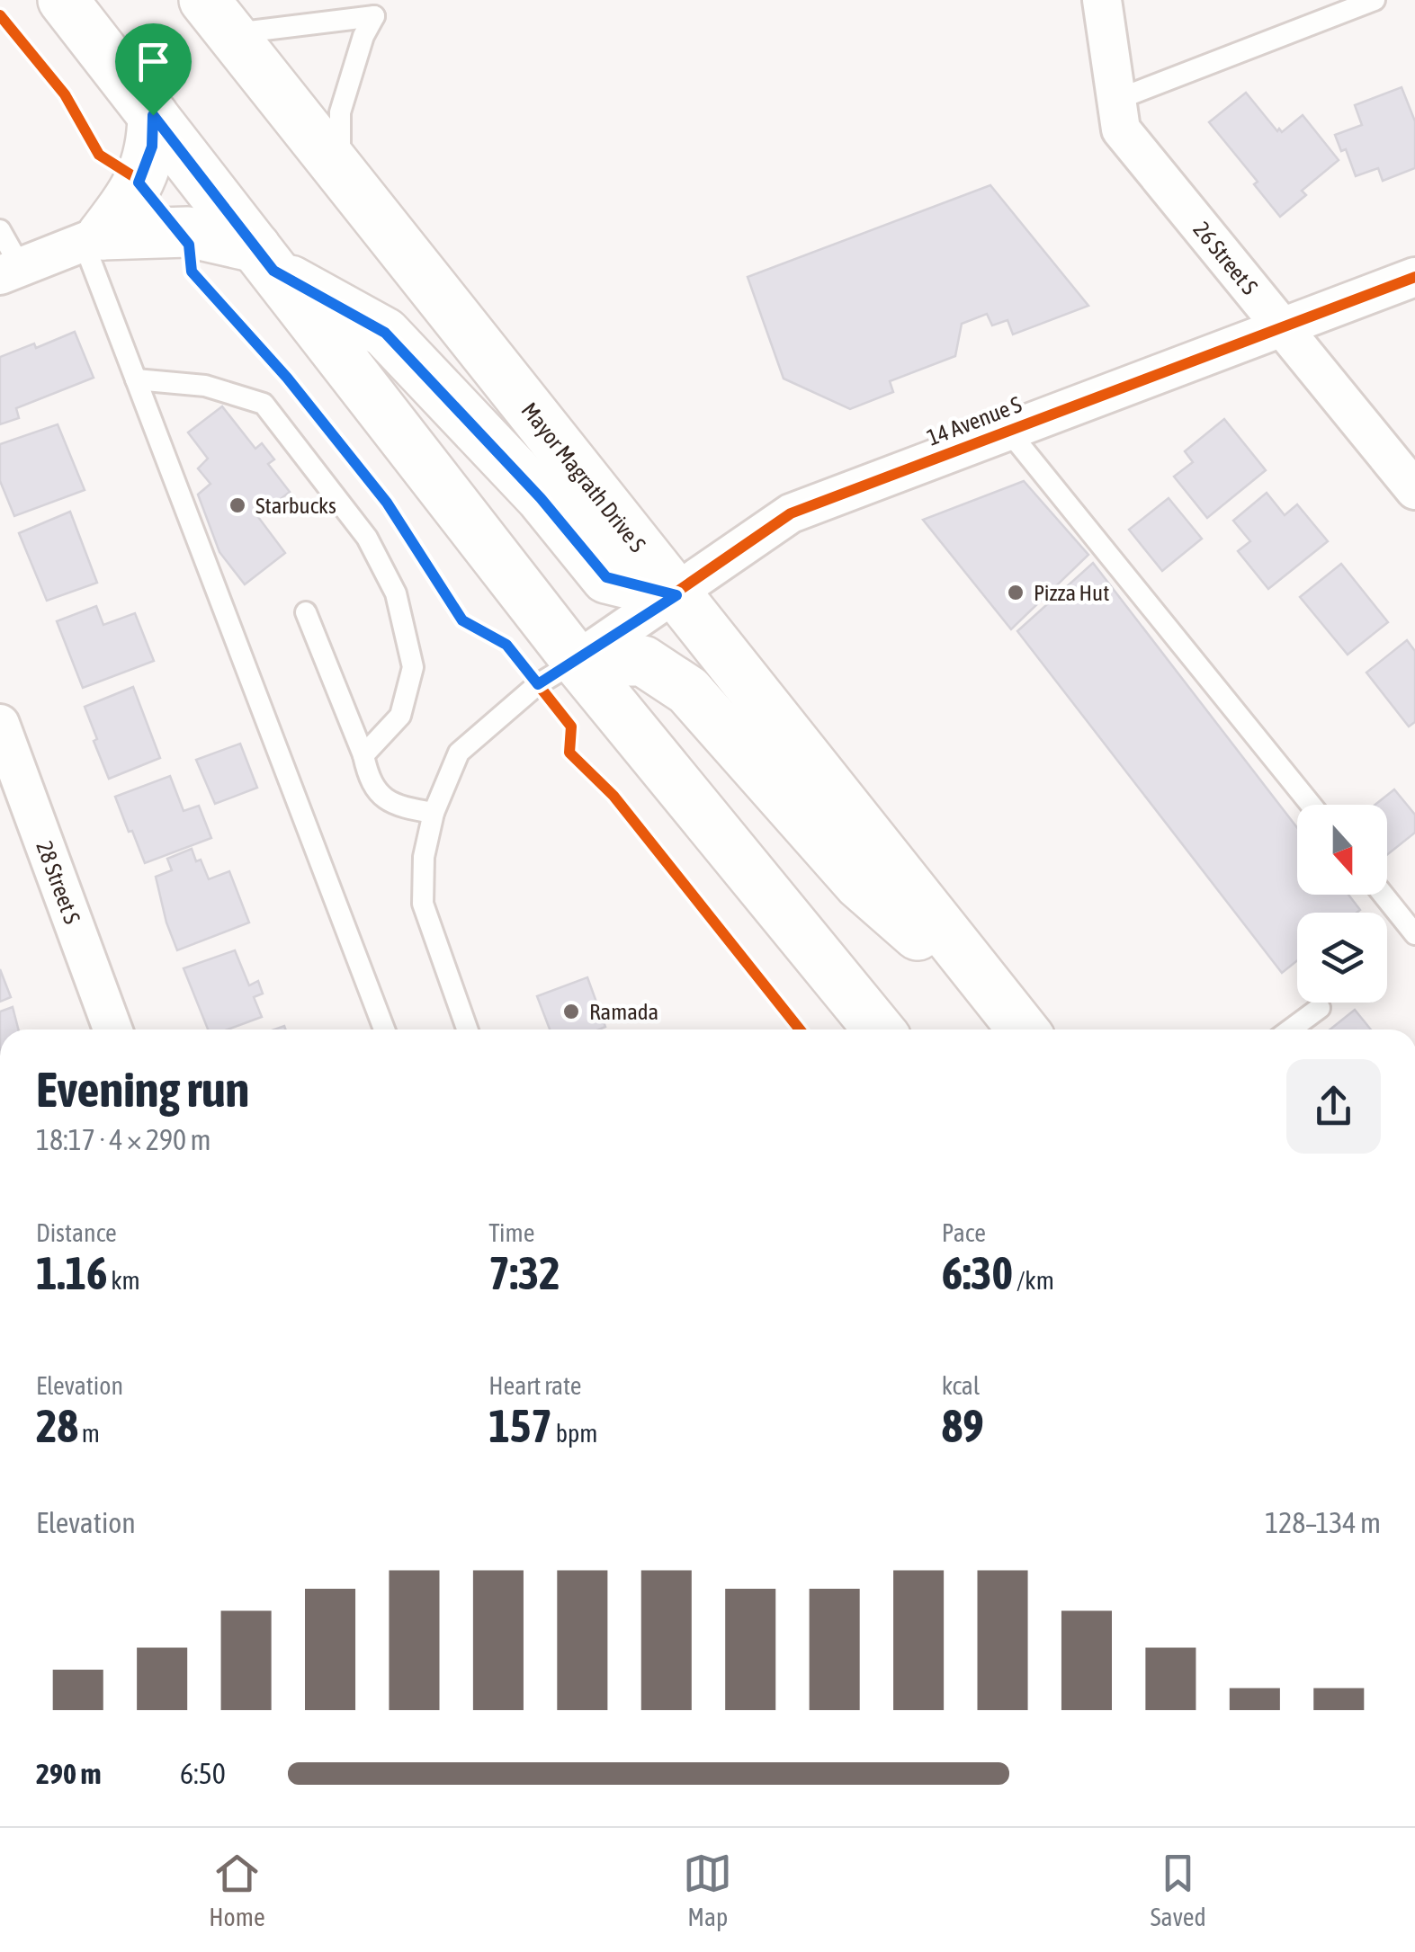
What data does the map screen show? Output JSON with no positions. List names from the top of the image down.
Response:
{
  "streets": {
    "main road": ["Mayor Magrath Drive S"],
    "street": ["26 Street S", "14 Avenue S", "28 Street S"]
  },
  "crossings": [
    ["26 Street S", "14 Avenue S"],
    ["14 Avenue S", "Mayor Magrath Drive S"]
  ],
  "places": ["Starbucks", "Pizza Hut", "Ramada"],
  "north": "bottom",
  "page": {
    "heading": ["Evening run", "18:17 · 4 × 290 m"],
    "stats": [
      ["Distance", "1.16 km"],
      ["Time", "7:32"],
      ["Pace", "6:30 /km"],
      ["Elevation", "28 m"],
      ["Heart rate", "157 bpm"],
      ["kcal", "89"]
    ],
    "chart": ["Elevation", "128–134 m"],
    "list": [
      {
        "name": "290 m",
        "note": "6:50"
      }
    ],
    "tabs": ["Home", "Map", "Saved"]
  }
}
